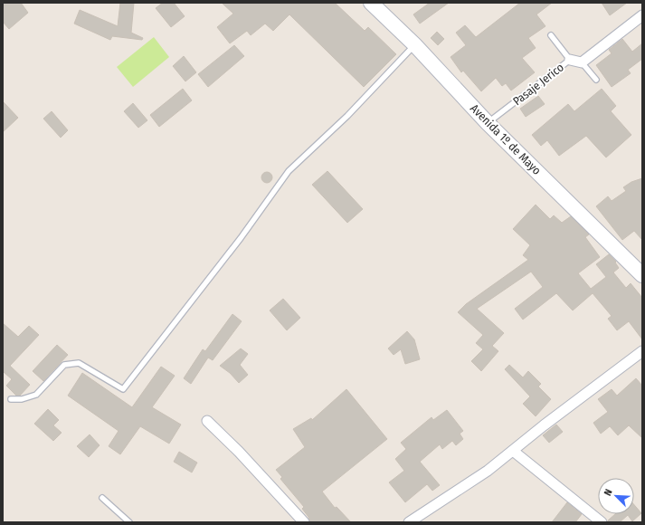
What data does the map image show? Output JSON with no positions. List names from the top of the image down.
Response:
{
  "streets": {
    "main road": ["Avenida 1º de Mayo"],
    "street": ["Pasaje Jerico"]
  },
  "crossings": [
    ["Pasaje Jerico", "Avenida 1º de Mayo"]
  ],
  "north": "top left"
}
